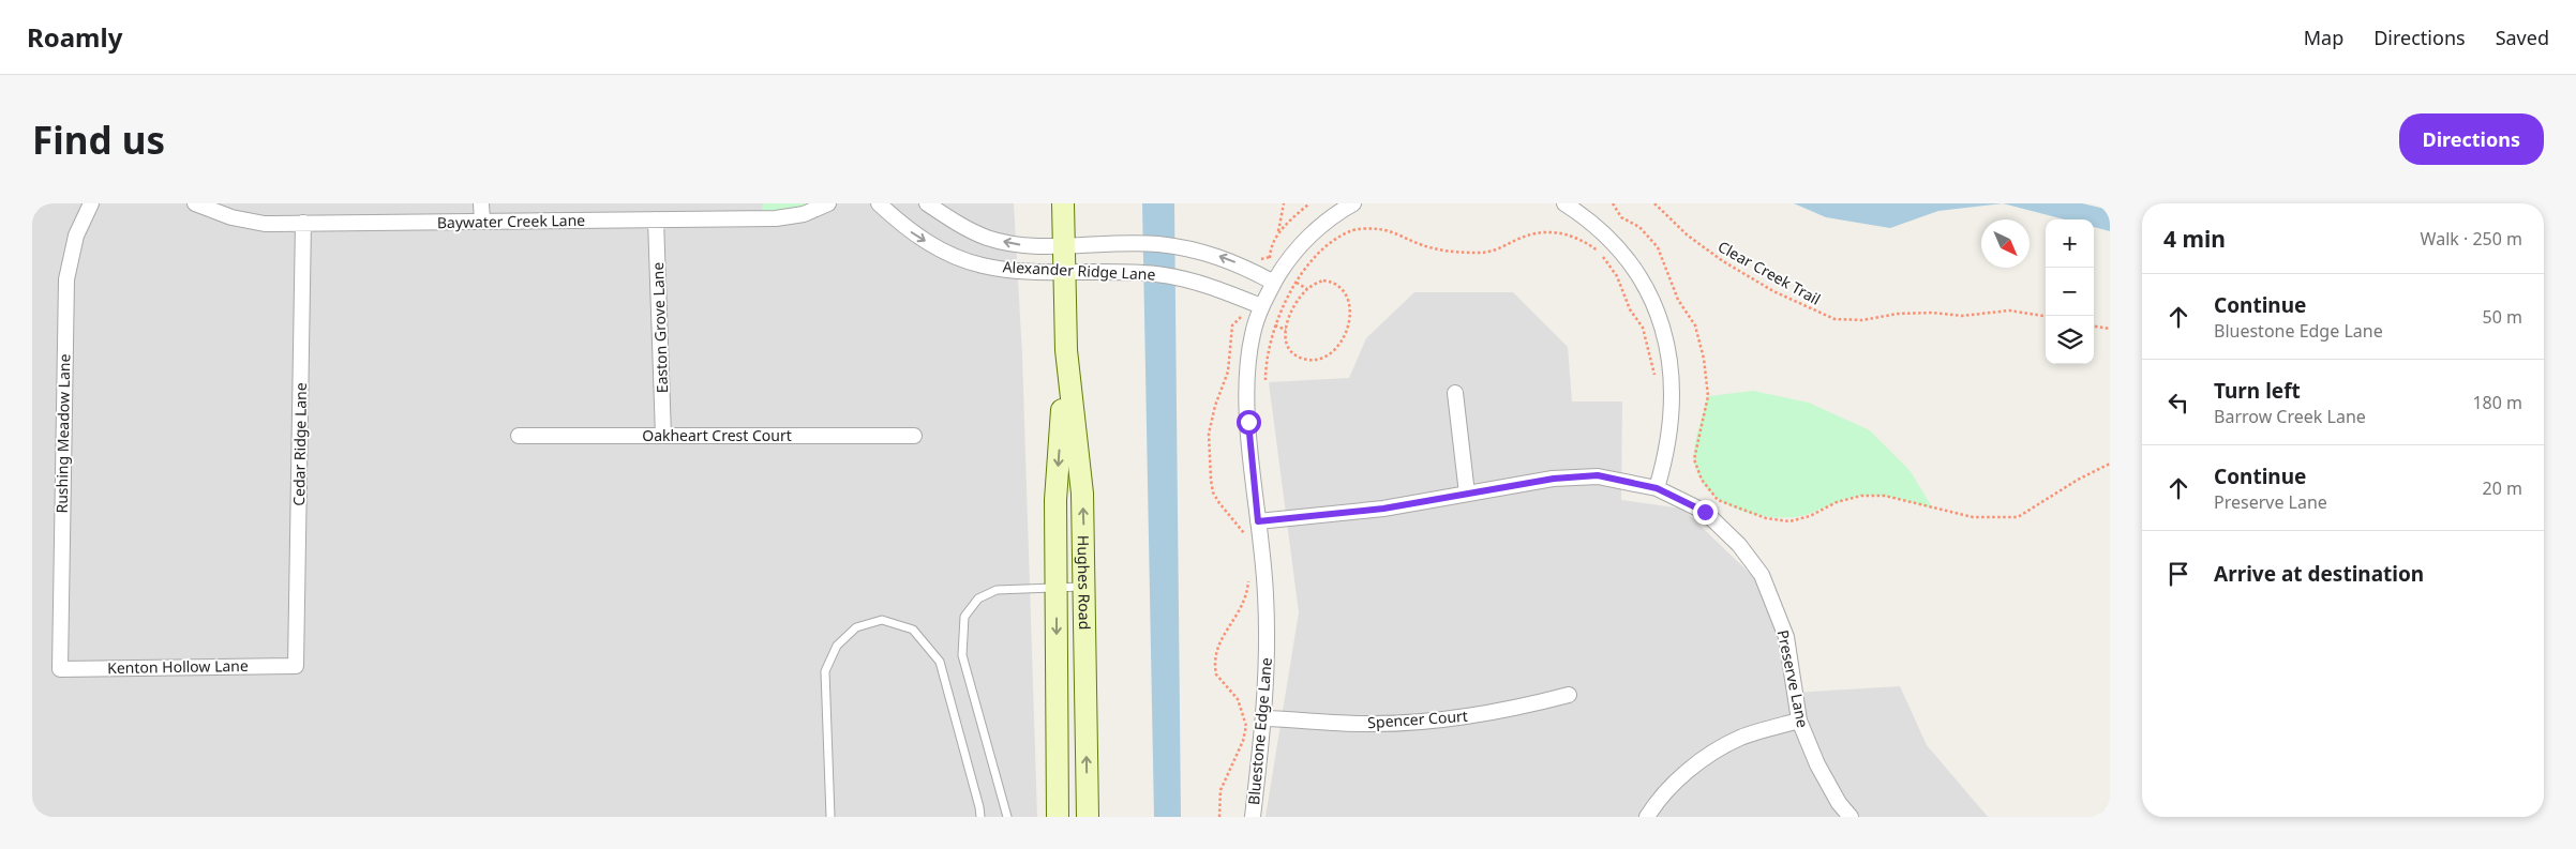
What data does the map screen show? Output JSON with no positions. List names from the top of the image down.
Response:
{
  "streets": {
    "main road": ["Hughes Road"],
    "street": [
      "Baywater Creek Lane",
      "Alexander Ridge Lane",
      "Easton Grove Lane",
      "Rushing Meadow Lane",
      "Oakheart Crest Court",
      "Cedar Ridge Lane",
      "Kenton Hollow Lane",
      "Preserve Lane",
      "Spencer Court",
      "Bluestone Edge Lane"
    ],
    "path": ["Clear Creek Trail"]
  },
  "crossings": [
    ["Baywater Creek Lane", "Easton Grove Lane"],
    ["Baywater Creek Lane", "Cedar Ridge Lane"],
    ["Alexander Ridge Lane", "Hughes Road"],
    ["Alexander Ridge Lane", "Bluestone Edge Lane"],
    ["Easton Grove Lane", "Oakheart Crest Court"],
    ["Rushing Meadow Lane", "Kenton Hollow Lane"],
    ["Cedar Ridge Lane", "Kenton Hollow Lane"],
    ["Preserve Lane", "Bluestone Edge Lane"],
    ["Spencer Court", "Bluestone Edge Lane"]
  ],
  "north": "bottom right",
  "page": {
    "header": "Roamly",
    "nav": ["Map", "Directions", "Saved"],
    "buttons": "Directions",
    "title": "Find us",
    "heading": ["4 min", "Walk · 250 m"],
    "map_buttons": ["+", "−"],
    "list": [
      ["Continue", "Bluestone Edge Lane", "50 m"],
      ["Turn left", "Barrow Creek Lane", "180 m"],
      ["Continue", "Preserve Lane", "20 m"],
      "Arrive at destination"
    ]
  }
}
